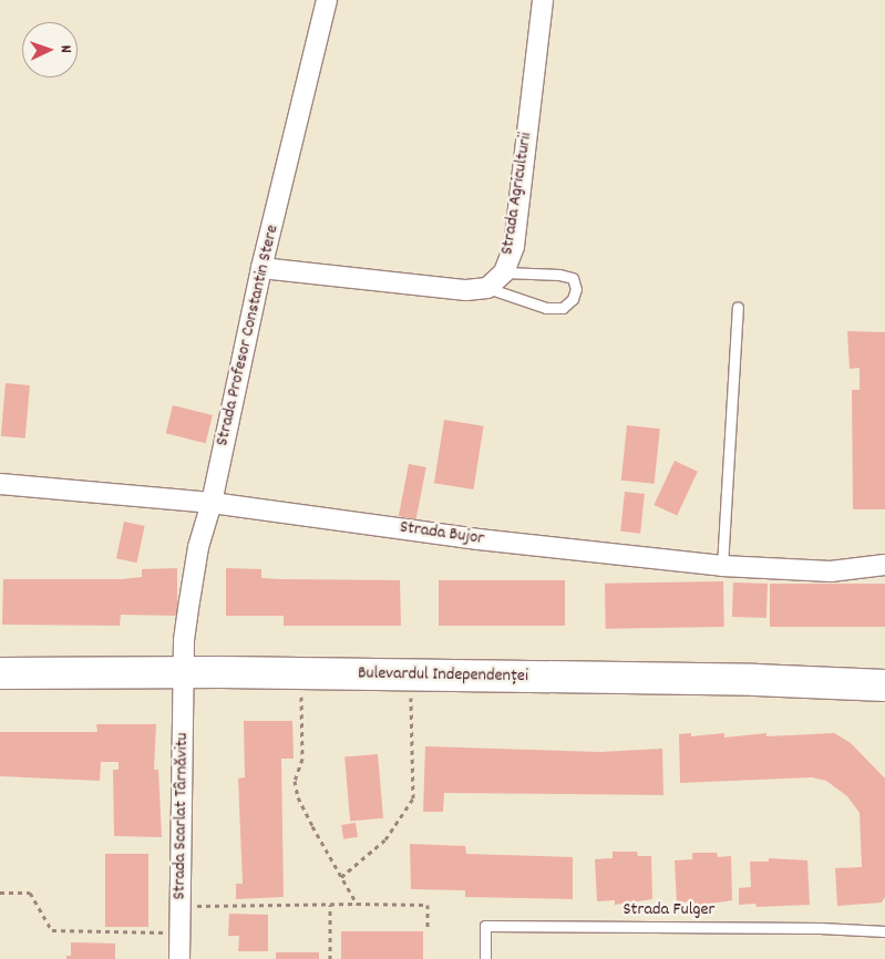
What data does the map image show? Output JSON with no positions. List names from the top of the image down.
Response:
{
  "streets": {
    "main road": ["Bulevardul Independenței"],
    "street": [
      "Strada Agriculturii",
      "Strada Profesor Constantin Stere",
      "Strada Bujor",
      "Strada Scarlat Târnăvitu"
    ],
    "lane": ["Strada Fulger"]
  },
  "crossings": [
    ["Strada Profesor Constantin Stere", "Strada Bujor"],
    ["Strada Profesor Constantin Stere", "Bulevardul Independenței"],
    ["Strada Profesor Constantin Stere", "Strada Scarlat Târnăvitu"],
    ["Bulevardul Independenței", "Strada Scarlat Târnăvitu"]
  ],
  "north": "right"
}
